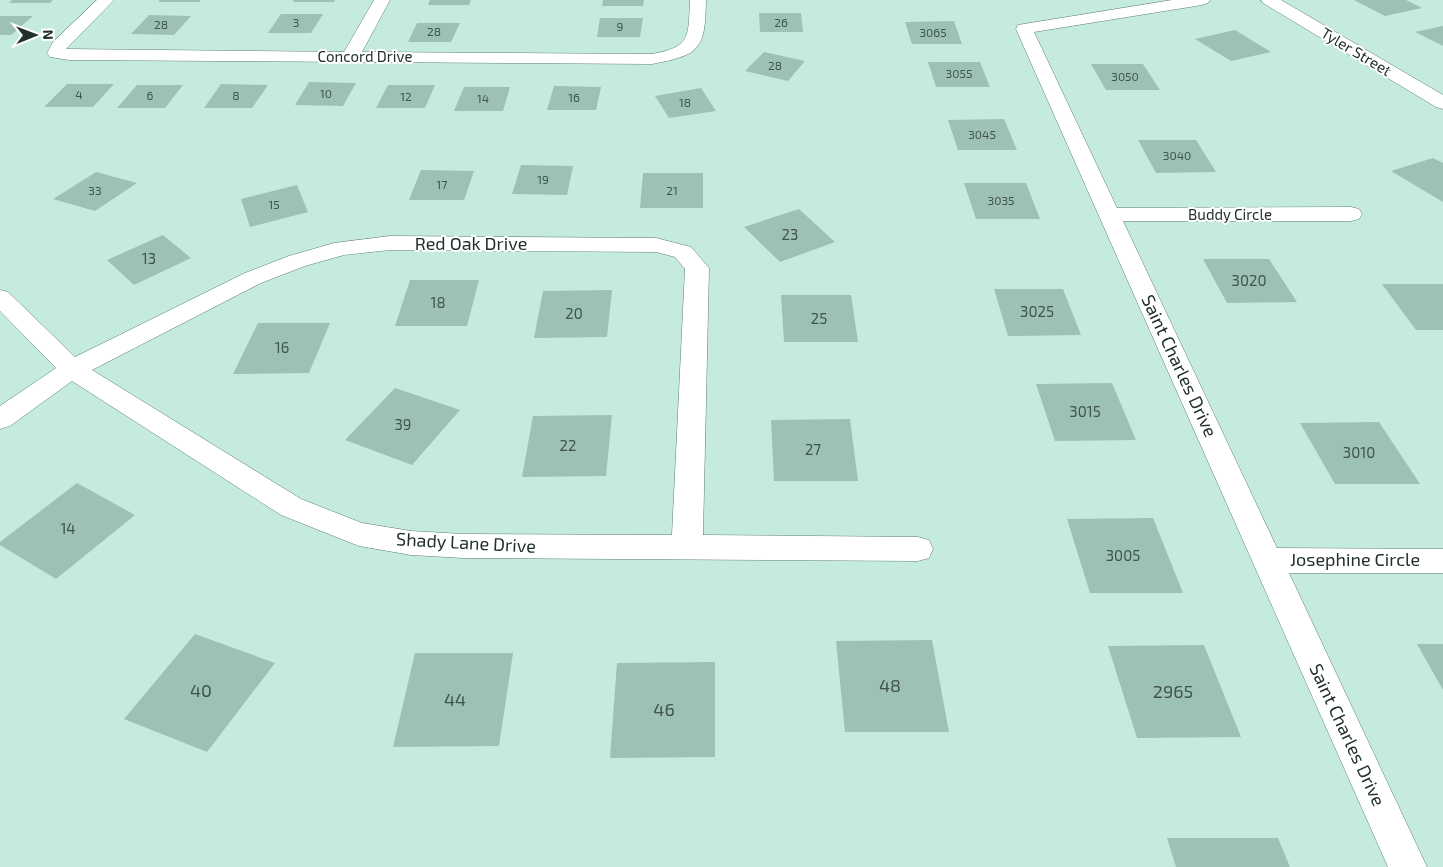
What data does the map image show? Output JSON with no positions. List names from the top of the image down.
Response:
{
  "streets": {
    "street": [
      "Tyler Street",
      "Concord Drive",
      "Buddy Circle",
      "Red Oak Drive",
      "Saint Charles Drive",
      "Shady Lane Drive",
      "Josephine Circle"
    ]
  },
  "crossings": [
    ["Buddy Circle", "Saint Charles Drive"],
    ["Red Oak Drive", "Shady Lane Drive"],
    ["Saint Charles Drive", "Josephine Circle"]
  ],
  "house_numbers": [
    "3",
    "26",
    "28",
    "9",
    "28",
    "3065",
    "28",
    "3055",
    "3050",
    "10",
    "4",
    "6",
    "8",
    "12",
    "16",
    "14",
    "18",
    "3045",
    "3040",
    "19",
    "17",
    "33",
    "21",
    "3035",
    "15",
    "23",
    "13",
    "3020",
    "18",
    "3025",
    "20",
    "25",
    "16",
    "3015",
    "39",
    "22",
    "27",
    "3010",
    "14",
    "3005",
    "48",
    "40",
    "2965",
    "44",
    "46"
  ],
  "north": "right"
}
